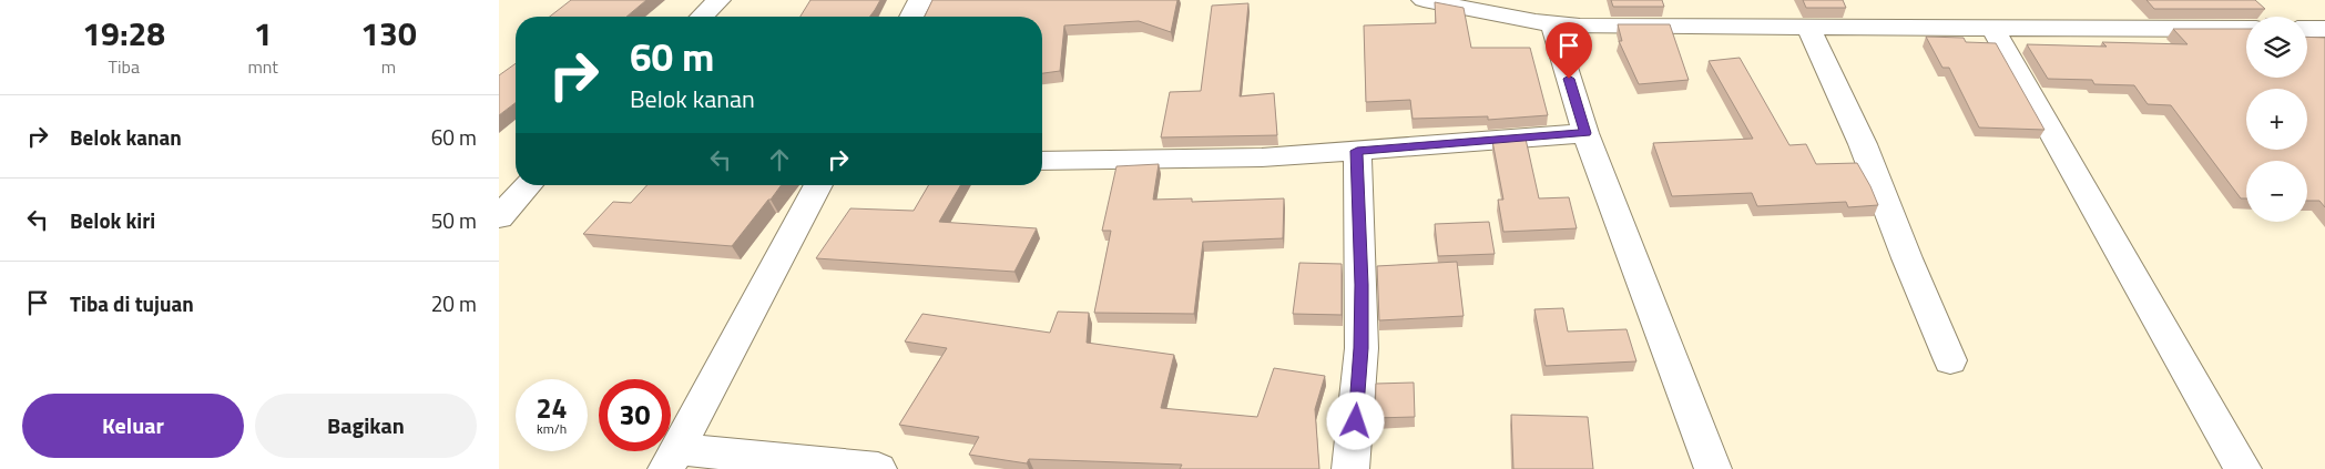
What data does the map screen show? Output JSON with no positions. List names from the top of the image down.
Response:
{
  "page": {
    "eta": [
      "19:28",
      "Tiba",
      "1",
      "mnt",
      "130",
      "m"
    ],
    "map_buttons": ["+", "−"],
    "turn": ["60 m", "Belok kanan"],
    "list": [
      {
        "name": "Belok kanan",
        "value": "60 m"
      },
      {
        "name": "Belok kiri",
        "value": "50 m"
      },
      {
        "name": "Tiba di tujuan",
        "value": "20 m"
      }
    ],
    "speed": "24 km/h",
    "limit": "30",
    "buttons": ["Keluar", "Bagikan"]
  }
}
